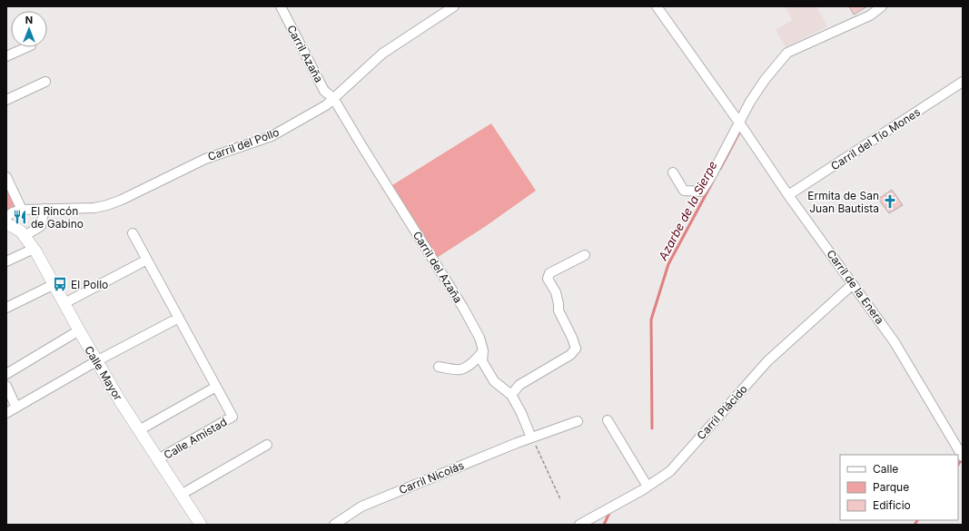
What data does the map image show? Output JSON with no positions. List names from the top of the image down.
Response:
{
  "streets": {
    "main road": ["Calle Mayor"],
    "street": [
      "Carril Azaña",
      "Carril del Tío Mones",
      "Carril del Pollo",
      "Carril del Azaña",
      "Carril de la Enera",
      "Carril Plácido",
      "Calle Amistad",
      "Carril Nicolás"
    ]
  },
  "crossings": [
    ["Carril Azaña", "Carril del Pollo"],
    ["Carril Azaña", "Carril del Azaña"],
    ["Carril del Tío Mones", "Carril de la Enera"],
    ["Carril del Pollo", "Carril del Azaña"],
    ["Carril del Azaña", "Carril Nicolás"],
    ["Carril de la Enera", "Carril Plácido"],
    ["Calle Mayor", "Calle Amistad"]
  ],
  "water": ["Azarbe de la Sierpe"],
  "places": {
    "church": ["Ermita de San Juan Bautista"],
    "restaurant": ["El Rincón de Gabino"],
    "bus stop": ["El Pollo"]
  },
  "legend": ["Calle", "Parque", "Edificio"],
  "north": "top"
}
